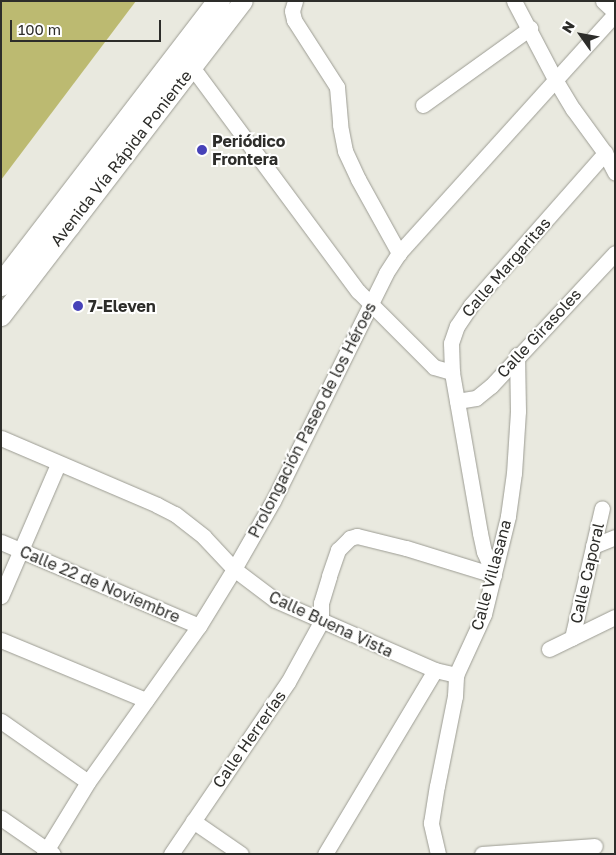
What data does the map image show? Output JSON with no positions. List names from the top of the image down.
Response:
{
  "streets": {
    "highway": ["Avenida Vía Rápida Poniente"],
    "street": [
      "Calle Margaritas",
      "Calle Girasoles",
      "Prolongación Paseo de los Héroes",
      "Calle Caporal",
      "Calle Villasana",
      "Calle 22 de Noviembre",
      "Calle Buena Vista",
      "Calle Herrerías"
    ]
  },
  "crossings": [
    ["Calle Margaritas", "Calle Girasoles"],
    ["Calle Margaritas", "Calle Villasana"],
    ["Calle Girasoles", "Calle Villasana"],
    ["Prolongación Paseo de los Héroes", "Calle 22 de Noviembre"],
    ["Prolongación Paseo de los Héroes", "Calle Buena Vista"],
    ["Calle Buena Vista", "Calle Herrerías"]
  ],
  "places": ["Periódico Frontera", "7-Eleven"],
  "scale_bar": "100 m",
  "north": "top left"
}
